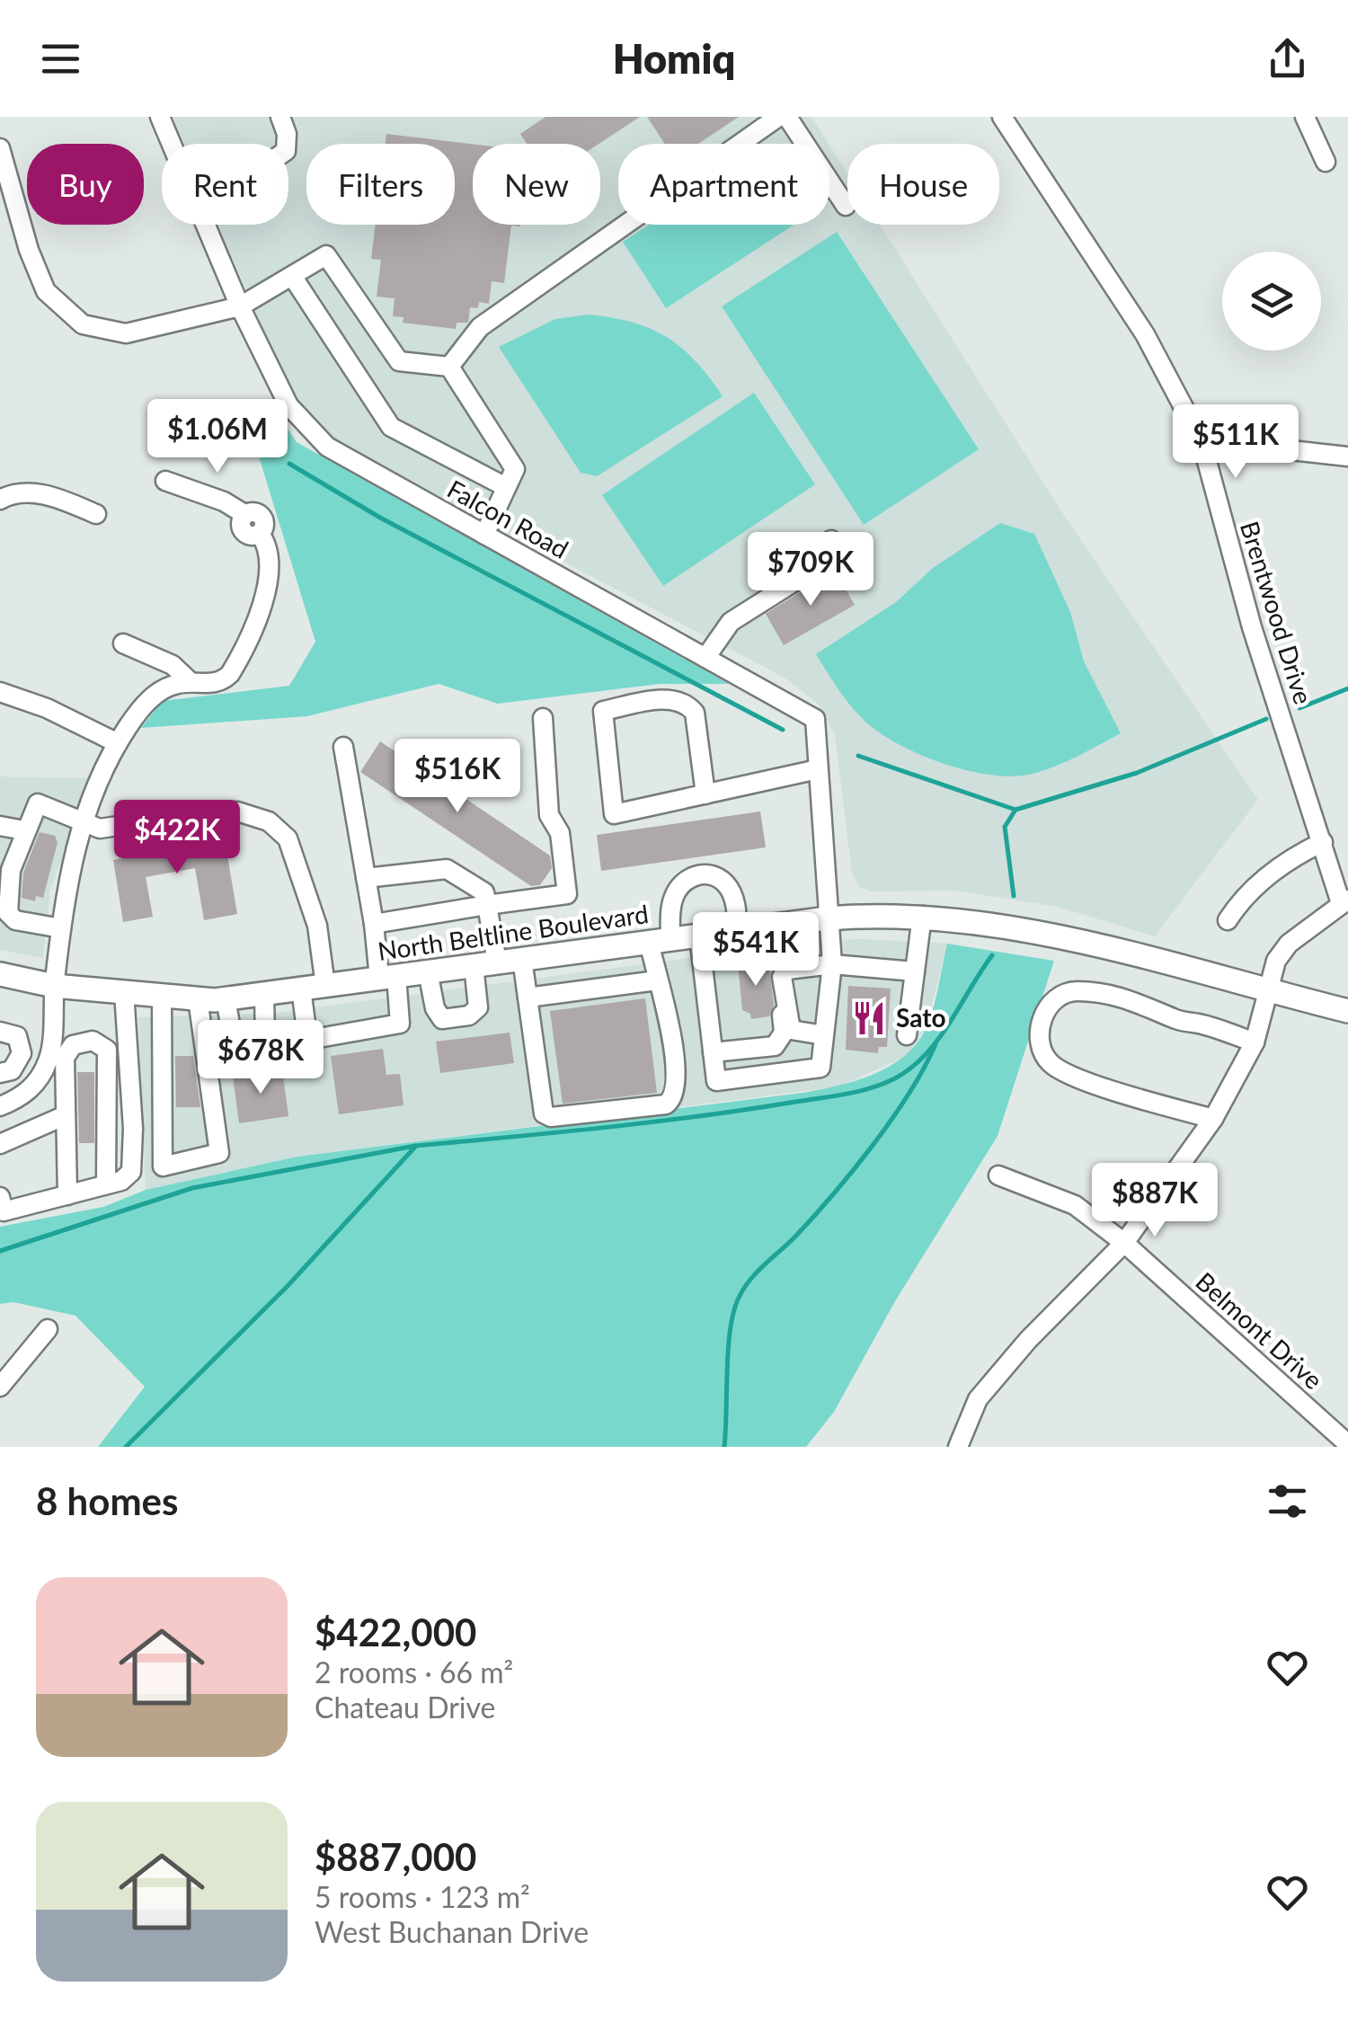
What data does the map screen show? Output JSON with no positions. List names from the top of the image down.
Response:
{
  "streets": {
    "main road": ["North Beltline Boulevard"],
    "street": ["Falcon Road", "Brentwood Drive", "Belmont Drive"]
  },
  "crossings": [
    ["Falcon Road", "North Beltline Boulevard"]
  ],
  "places": {
    "restaurant": ["Sato"]
  },
  "page": {
    "header": "Homiq",
    "chip": [
      "Buy",
      "Rent",
      "Filters",
      "New",
      "Apartment",
      "House"
    ],
    "price": [
      "$1.06M",
      "$511K",
      "$709K",
      "$516K",
      "$422K",
      "$541K",
      "$678K",
      "$887K"
    ],
    "heading": "8 homes",
    "list": [
      {
        "name": "$422,000",
        "note": "2 rooms · 66 m² · Chateau Drive"
      },
      {
        "name": "$887,000",
        "note": "5 rooms · 123 m² · West Buchanan Drive"
      }
    ]
  }
}
